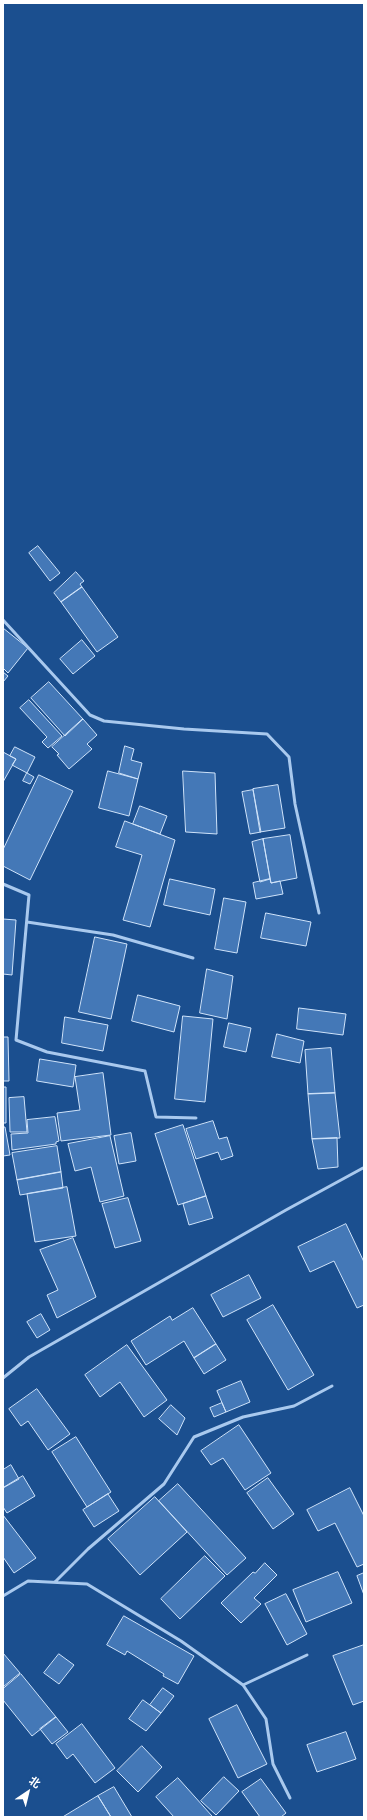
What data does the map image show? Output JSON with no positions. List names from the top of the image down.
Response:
{
  "north": "top right"
}
